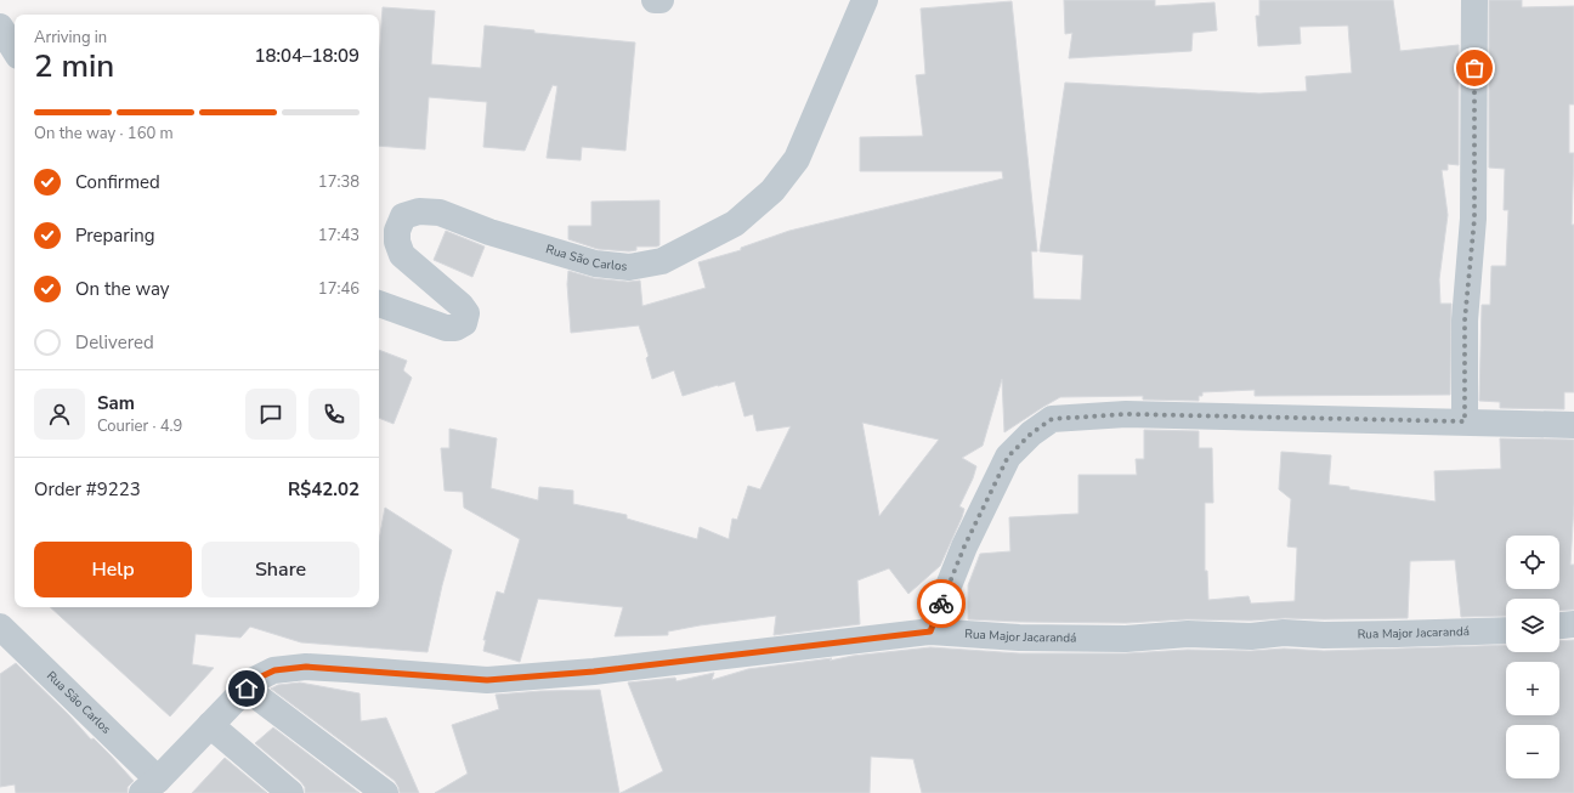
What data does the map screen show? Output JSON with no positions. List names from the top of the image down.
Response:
{
  "streets": {
    "street": ["Rua São Carlos", "Rua Major Jacarandá"]
  },
  "crossings": [
    ["Rua São Carlos", "Rua Major Jacarandá"]
  ],
  "page": {
    "heading": ["2 min", "Arriving in", "18:04–18:09"],
    "panel": [
      "Sam",
      "Courier · 4.9",
      "Order #9223",
      "R$42.02"
    ],
    "bar": "On the way · 160 m",
    "list": [
      ["Confirmed", "17:38"],
      ["Preparing", "17:43"],
      ["On the way", "17:46"],
      "Delivered"
    ],
    "buttons": ["Help", "Share"],
    "map_buttons": ["+", "−"]
  }
}
